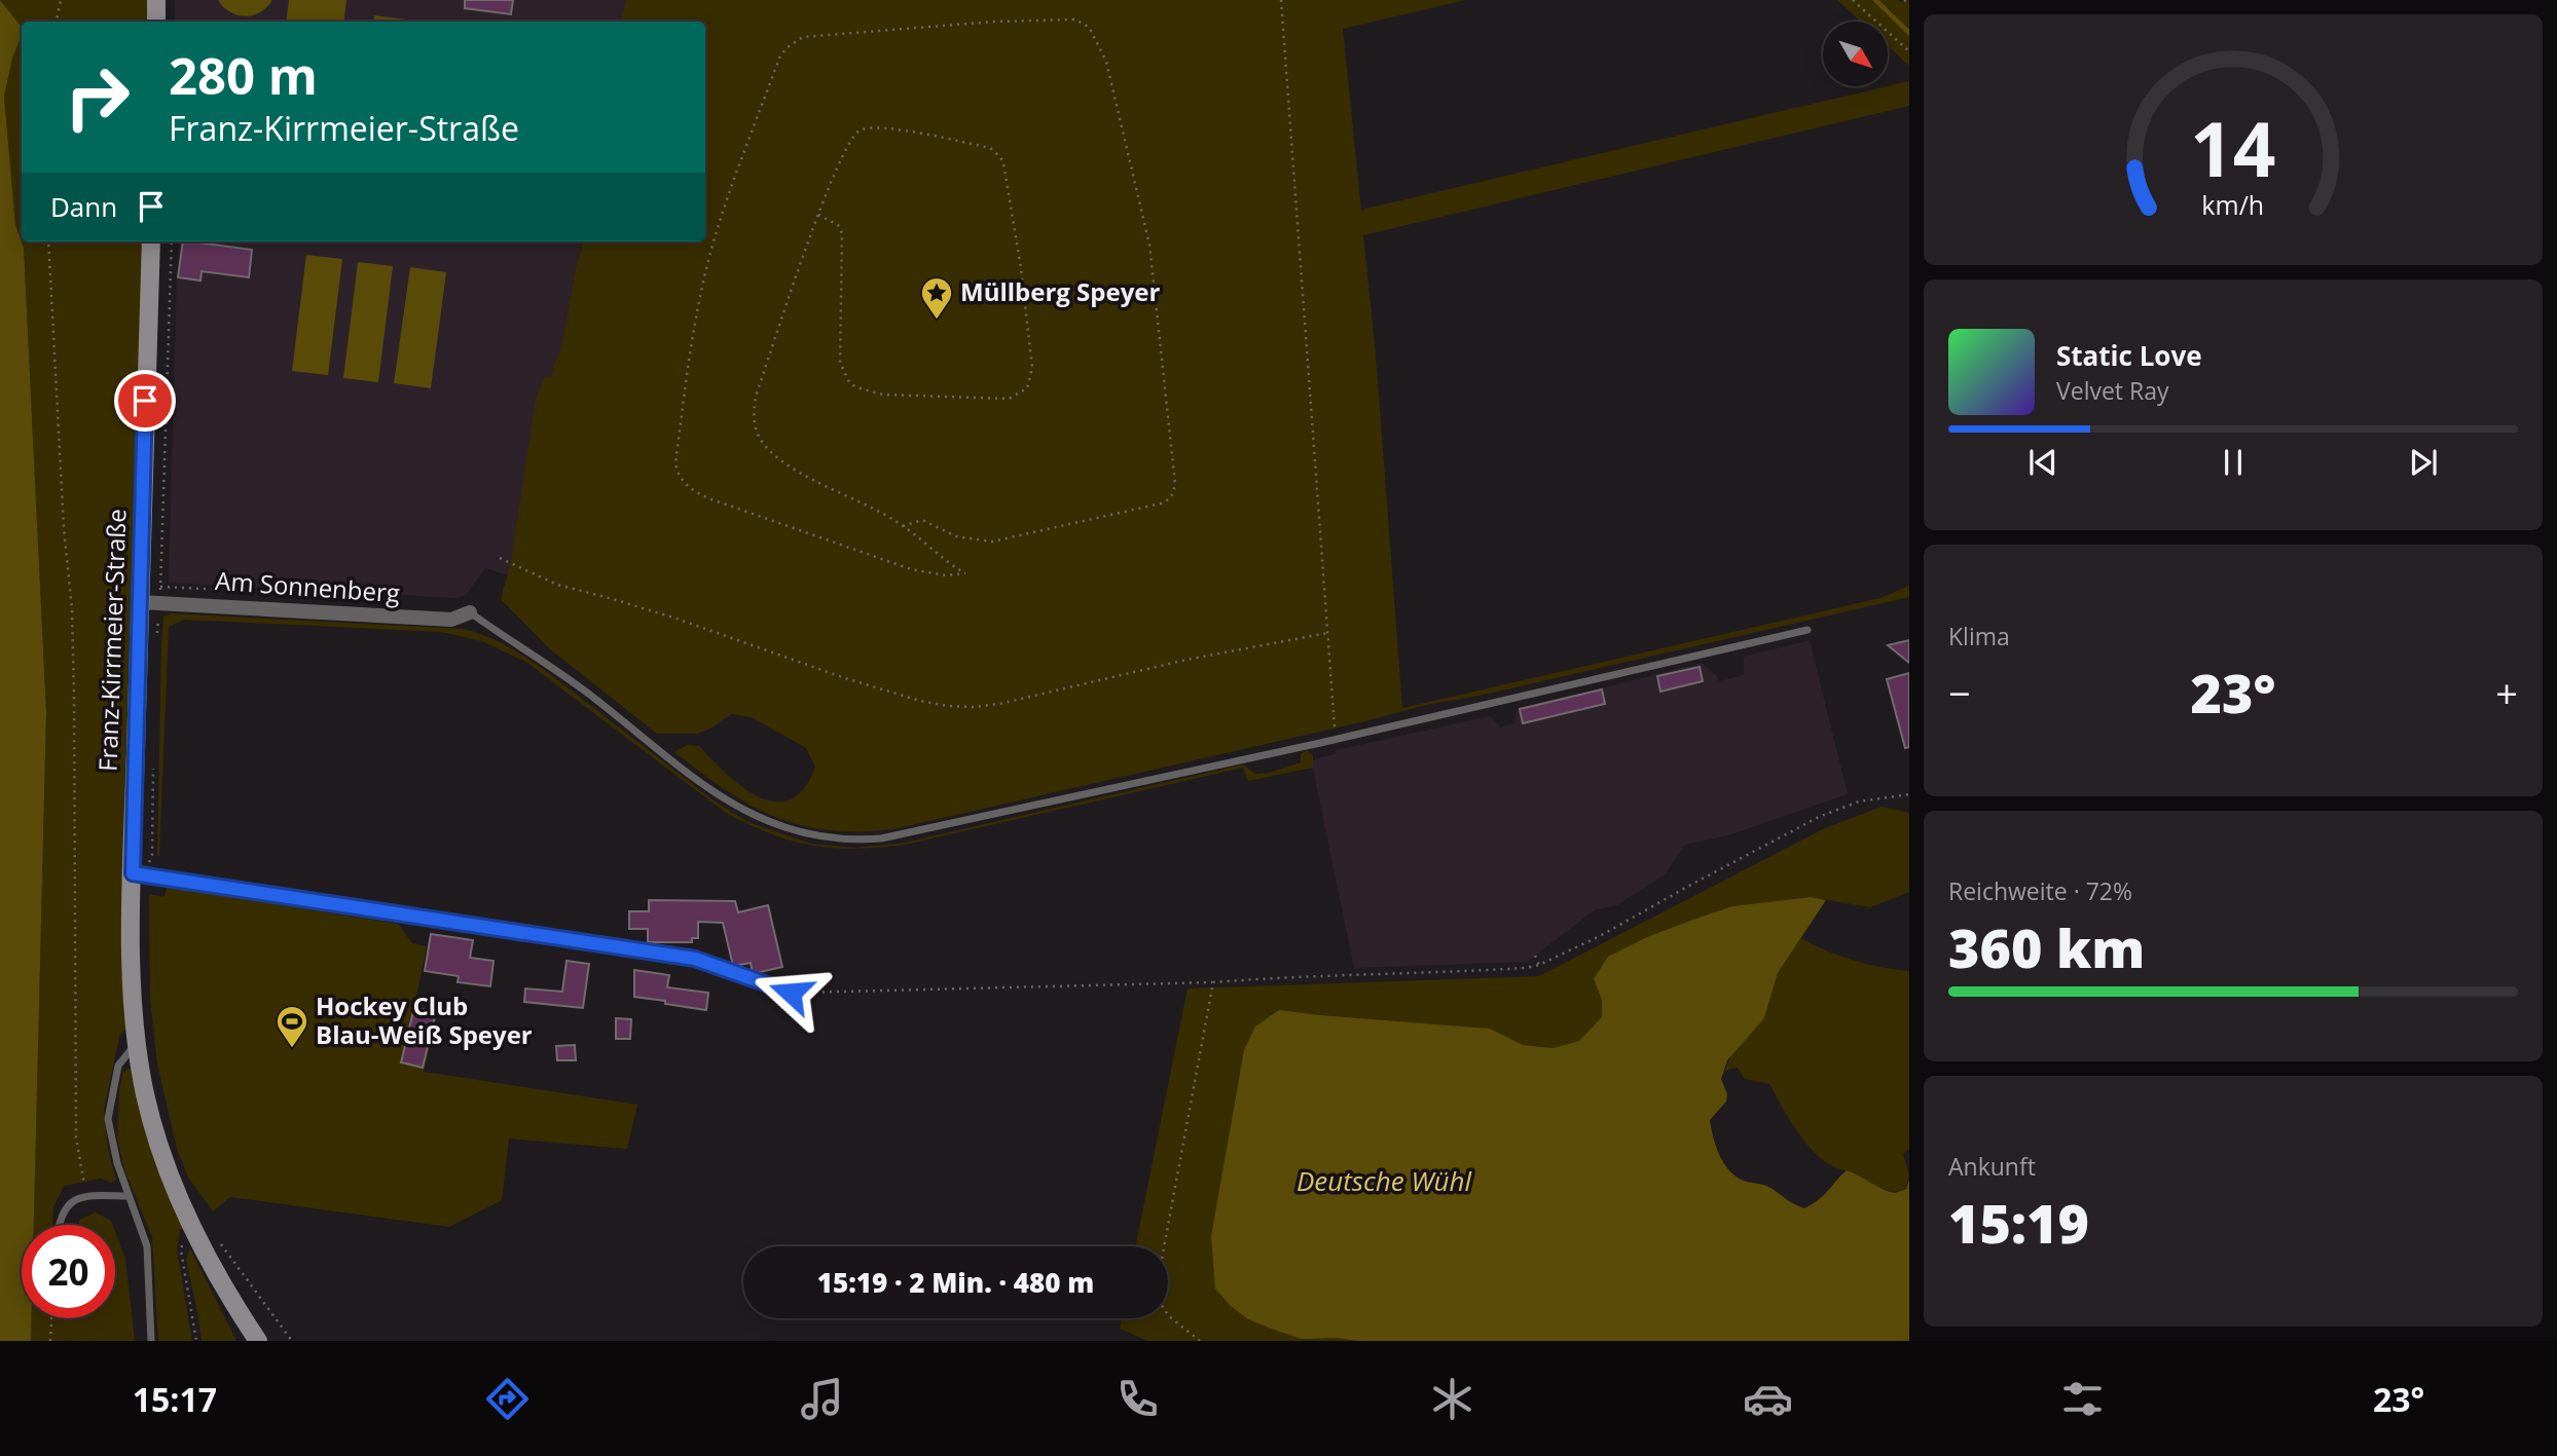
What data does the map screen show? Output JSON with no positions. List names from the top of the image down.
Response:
{
  "streets": {
    "street": ["Am Sonnenberg", "Franz-Kirrmeier-Straße"]
  },
  "crossings": [
    ["Am Sonnenberg", "Franz-Kirrmeier-Straße"]
  ],
  "water": ["Deutsche Wühl"],
  "places": {
    "place": ["Müllberg Speyer"],
    "sports": ["Hockey Club Blau-Weiß Speyer"]
  },
  "north": "bottom right",
  "page": {
    "turn": ["280 m", "Franz-Kirrmeier-Straße"],
    "then": "Dann",
    "song": ["Static Love", "Velvet Ray"],
    "tile": [
      "Klima",
      ["Reichweite · 72%", "360 km"],
      ["Ankunft", "15:19"]
    ],
    "heat": ["−", "23°", "+"],
    "limit": "20",
    "trip": "15:19 · 2 Min. · 480 m",
    "tabs": ["15:17", "23°"],
    "gauge": ["14", "km/h"]
  }
}
